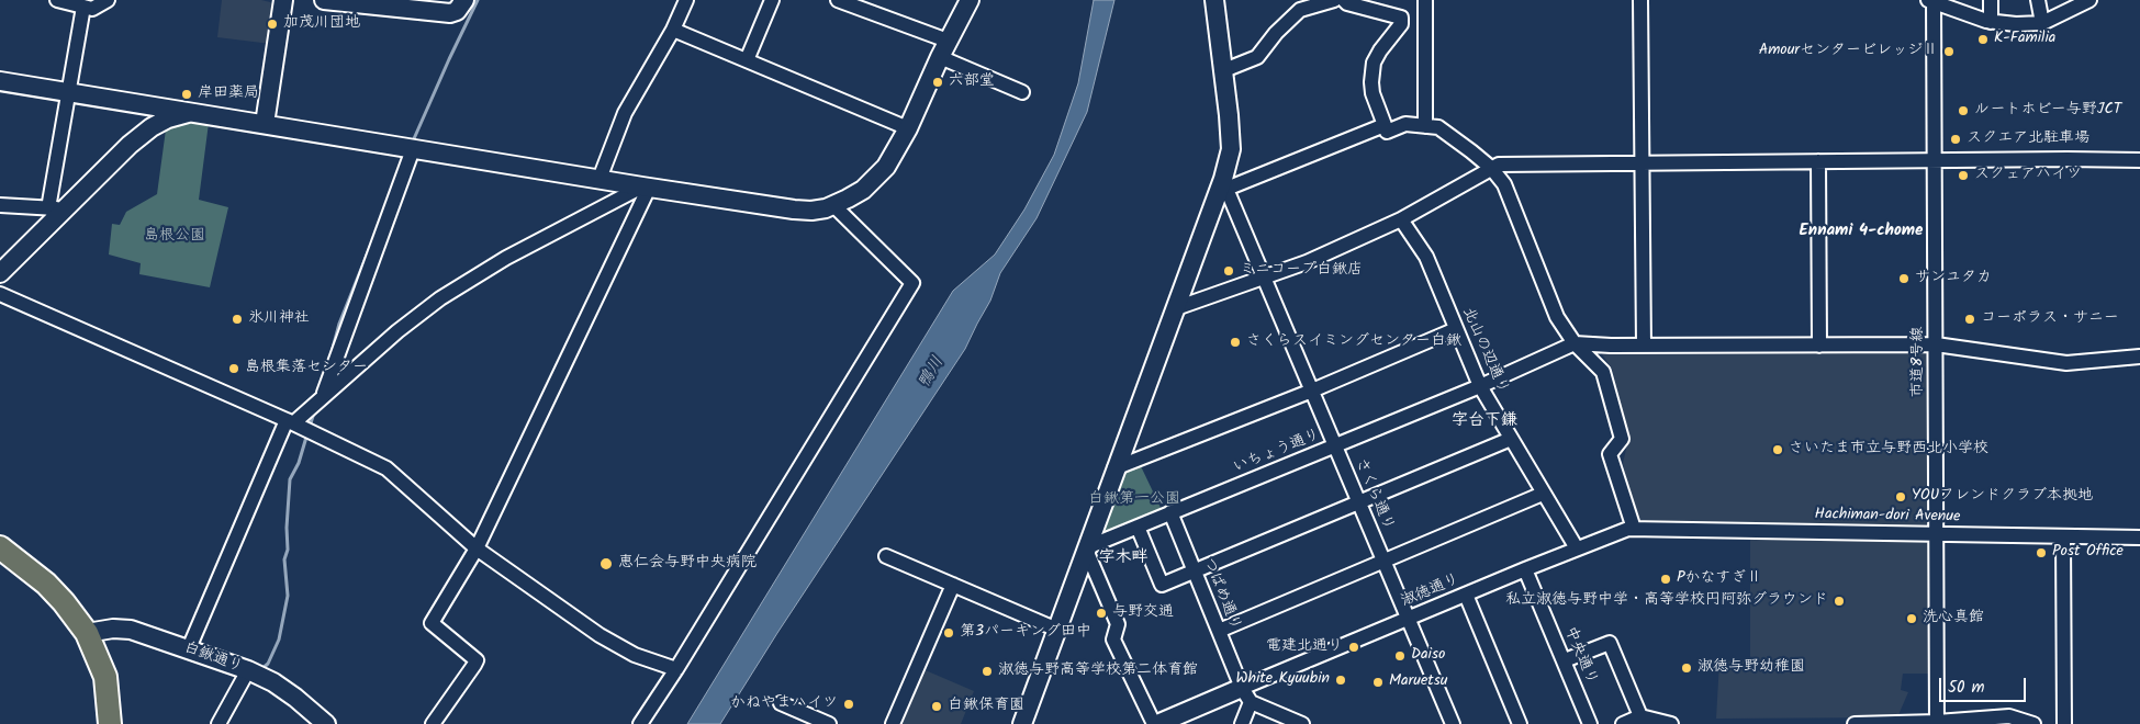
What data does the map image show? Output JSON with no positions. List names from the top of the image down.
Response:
{
  "streets": {
    "street": [
      "北山の辺通り",
      "市道8号線",
      "いちょう通り",
      "さくら通り",
      "Hachiman-dori Avenue",
      "淑徳通り",
      "つばめ通り",
      "中央通り",
      "白鍬通り"
    ]
  },
  "crossings": [
    ["北山の辺通り", "いちょう通り"],
    ["北山の辺通り", "淑徳通り"],
    ["市道8号線", "Hachiman-dori Avenue"],
    ["いちょう通り", "さくら通り"],
    ["いちょう通り", "つばめ通り"],
    ["さくら通り", "淑徳通り"],
    ["Hachiman-dori Avenue", "淑徳通り"],
    ["淑徳通り", "つばめ通り"],
    ["淑徳通り", "中央通り"]
  ],
  "districts": ["Ennami 4-chome", "字台下鎌", "字木畔"],
  "water": ["鴨川"],
  "parks": ["島根公園", "白鍬第一公園"],
  "places": [
    "加茂川団地",
    "K-Familia",
    "AmourセンタービレッジⅡ",
    "六部堂",
    "岸田薬局",
    "ルートホビー与野JCT",
    "スクエア北駐車場",
    "スクェアハイツ",
    "ミニコープ白鍬店",
    "サンユタカ",
    "氷川神社",
    "コーポラス・サニー",
    "さくらスイミングセンター白鍬",
    "島根集落センター",
    "さいたま市立与野西北小学校",
    "YOUフレンドクラブ本拠地",
    "Post Office",
    "恵仁会与野中央病院",
    "PかなすぎⅡ",
    "私立淑徳与野中学・高等学校円阿弥グラウンド",
    "与野交通",
    "洗心真館",
    "第3パーキング田中",
    "電建北通り",
    "Daiso",
    "淑徳与野幼稚園",
    "淑徳与野高等学校第二体育館",
    "White Kyuubin",
    "Maruetsu",
    "かねやまハイツ",
    "白鍬保育園"
  ],
  "scale_bar": "50 m"
}
